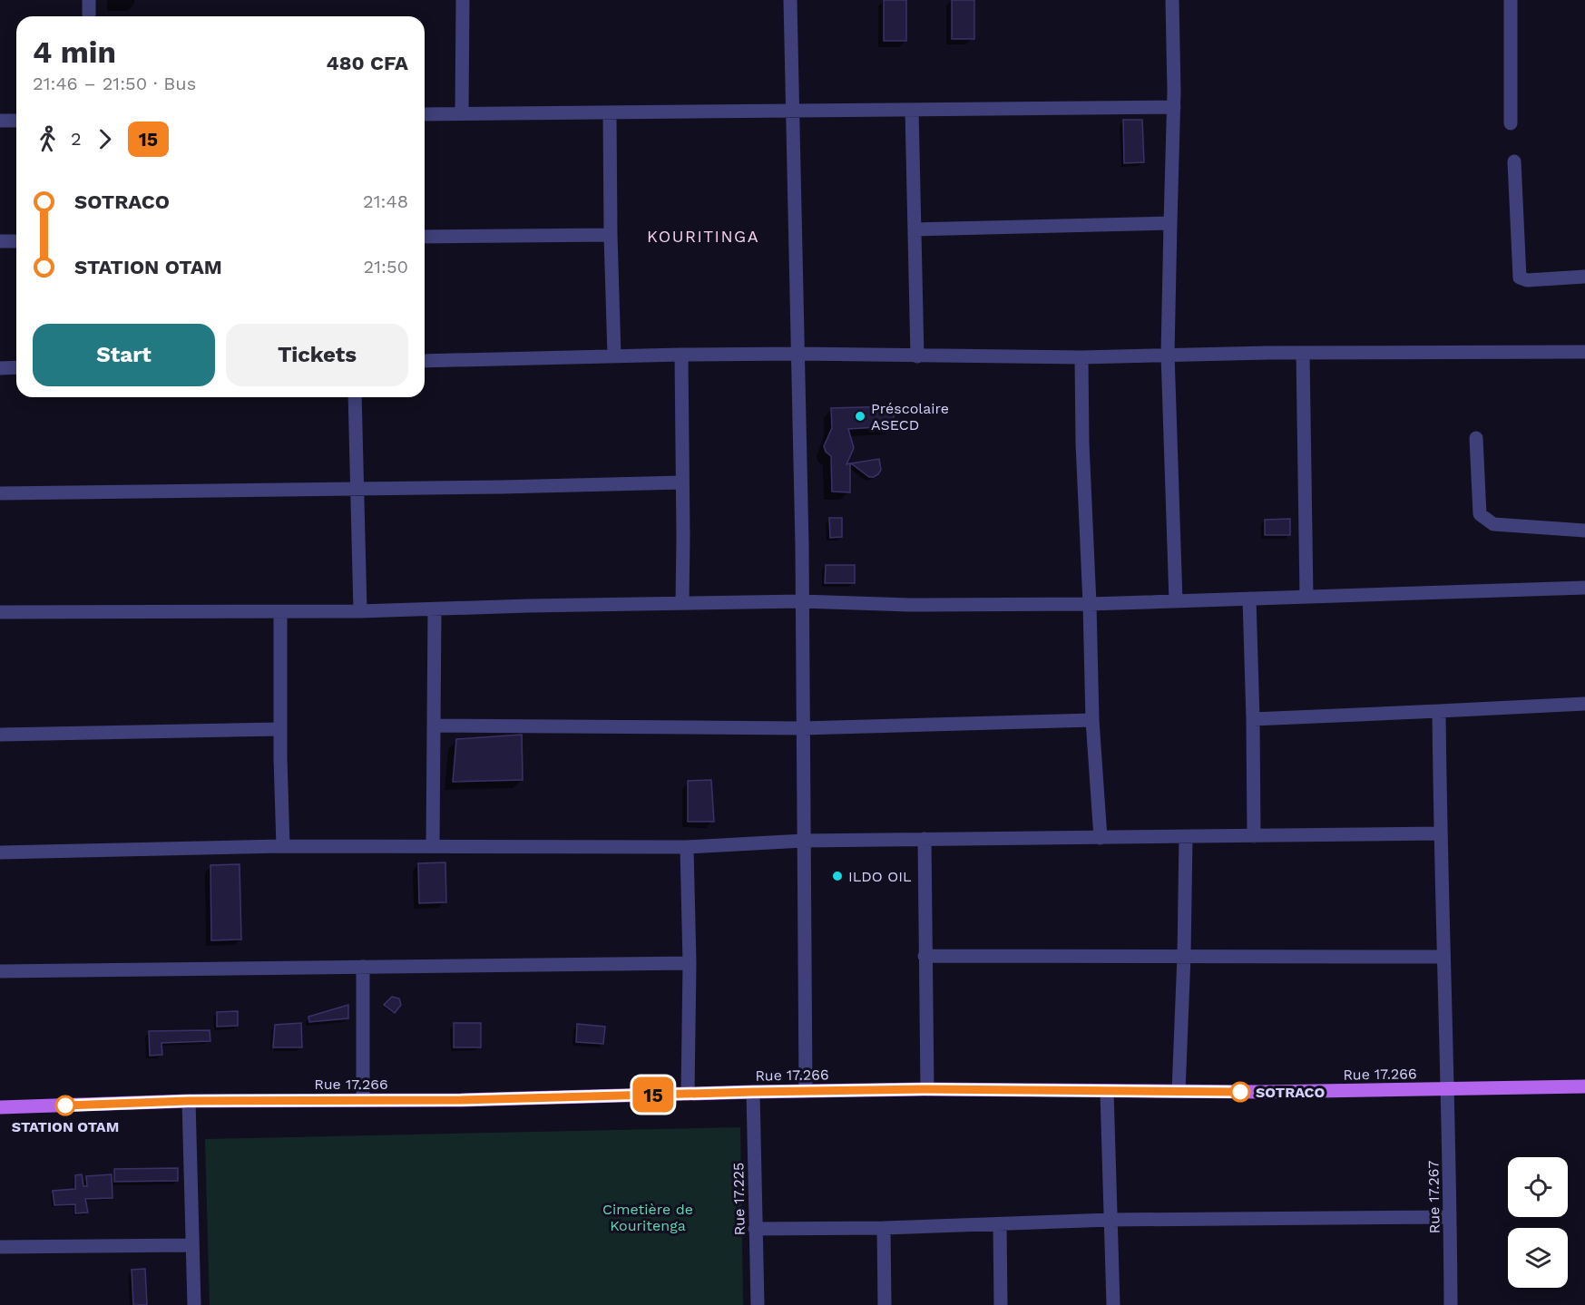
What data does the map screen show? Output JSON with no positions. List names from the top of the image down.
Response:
{
  "streets": {
    "main road": ["Rue 17.266"],
    "street": ["Rue 17.267", "Rue 17.225"]
  },
  "crossings": [
    ["Rue 17.266", "Rue 17.267"],
    ["Rue 17.266", "Rue 17.225"]
  ],
  "districts": ["KOURITINGA"],
  "parks": ["Cimetière de Kouritenga"],
  "places": [
    "Préscolaire ASECD",
    "ILDO OIL",
    "SOTRACO",
    "STATION OTAM"
  ],
  "lines": ["bus line 15"],
  "page": {
    "on_map": "15",
    "heading": ["4 min", "21:46 – 21:50 · Bus", "480 CFA"],
    "legs": ["2", "15"],
    "list": [
      {
        "name": "SOTRACO",
        "value": "21:48"
      },
      {
        "name": "STATION OTAM",
        "value": "21:50"
      }
    ],
    "buttons": ["Start", "Tickets"]
  }
}
